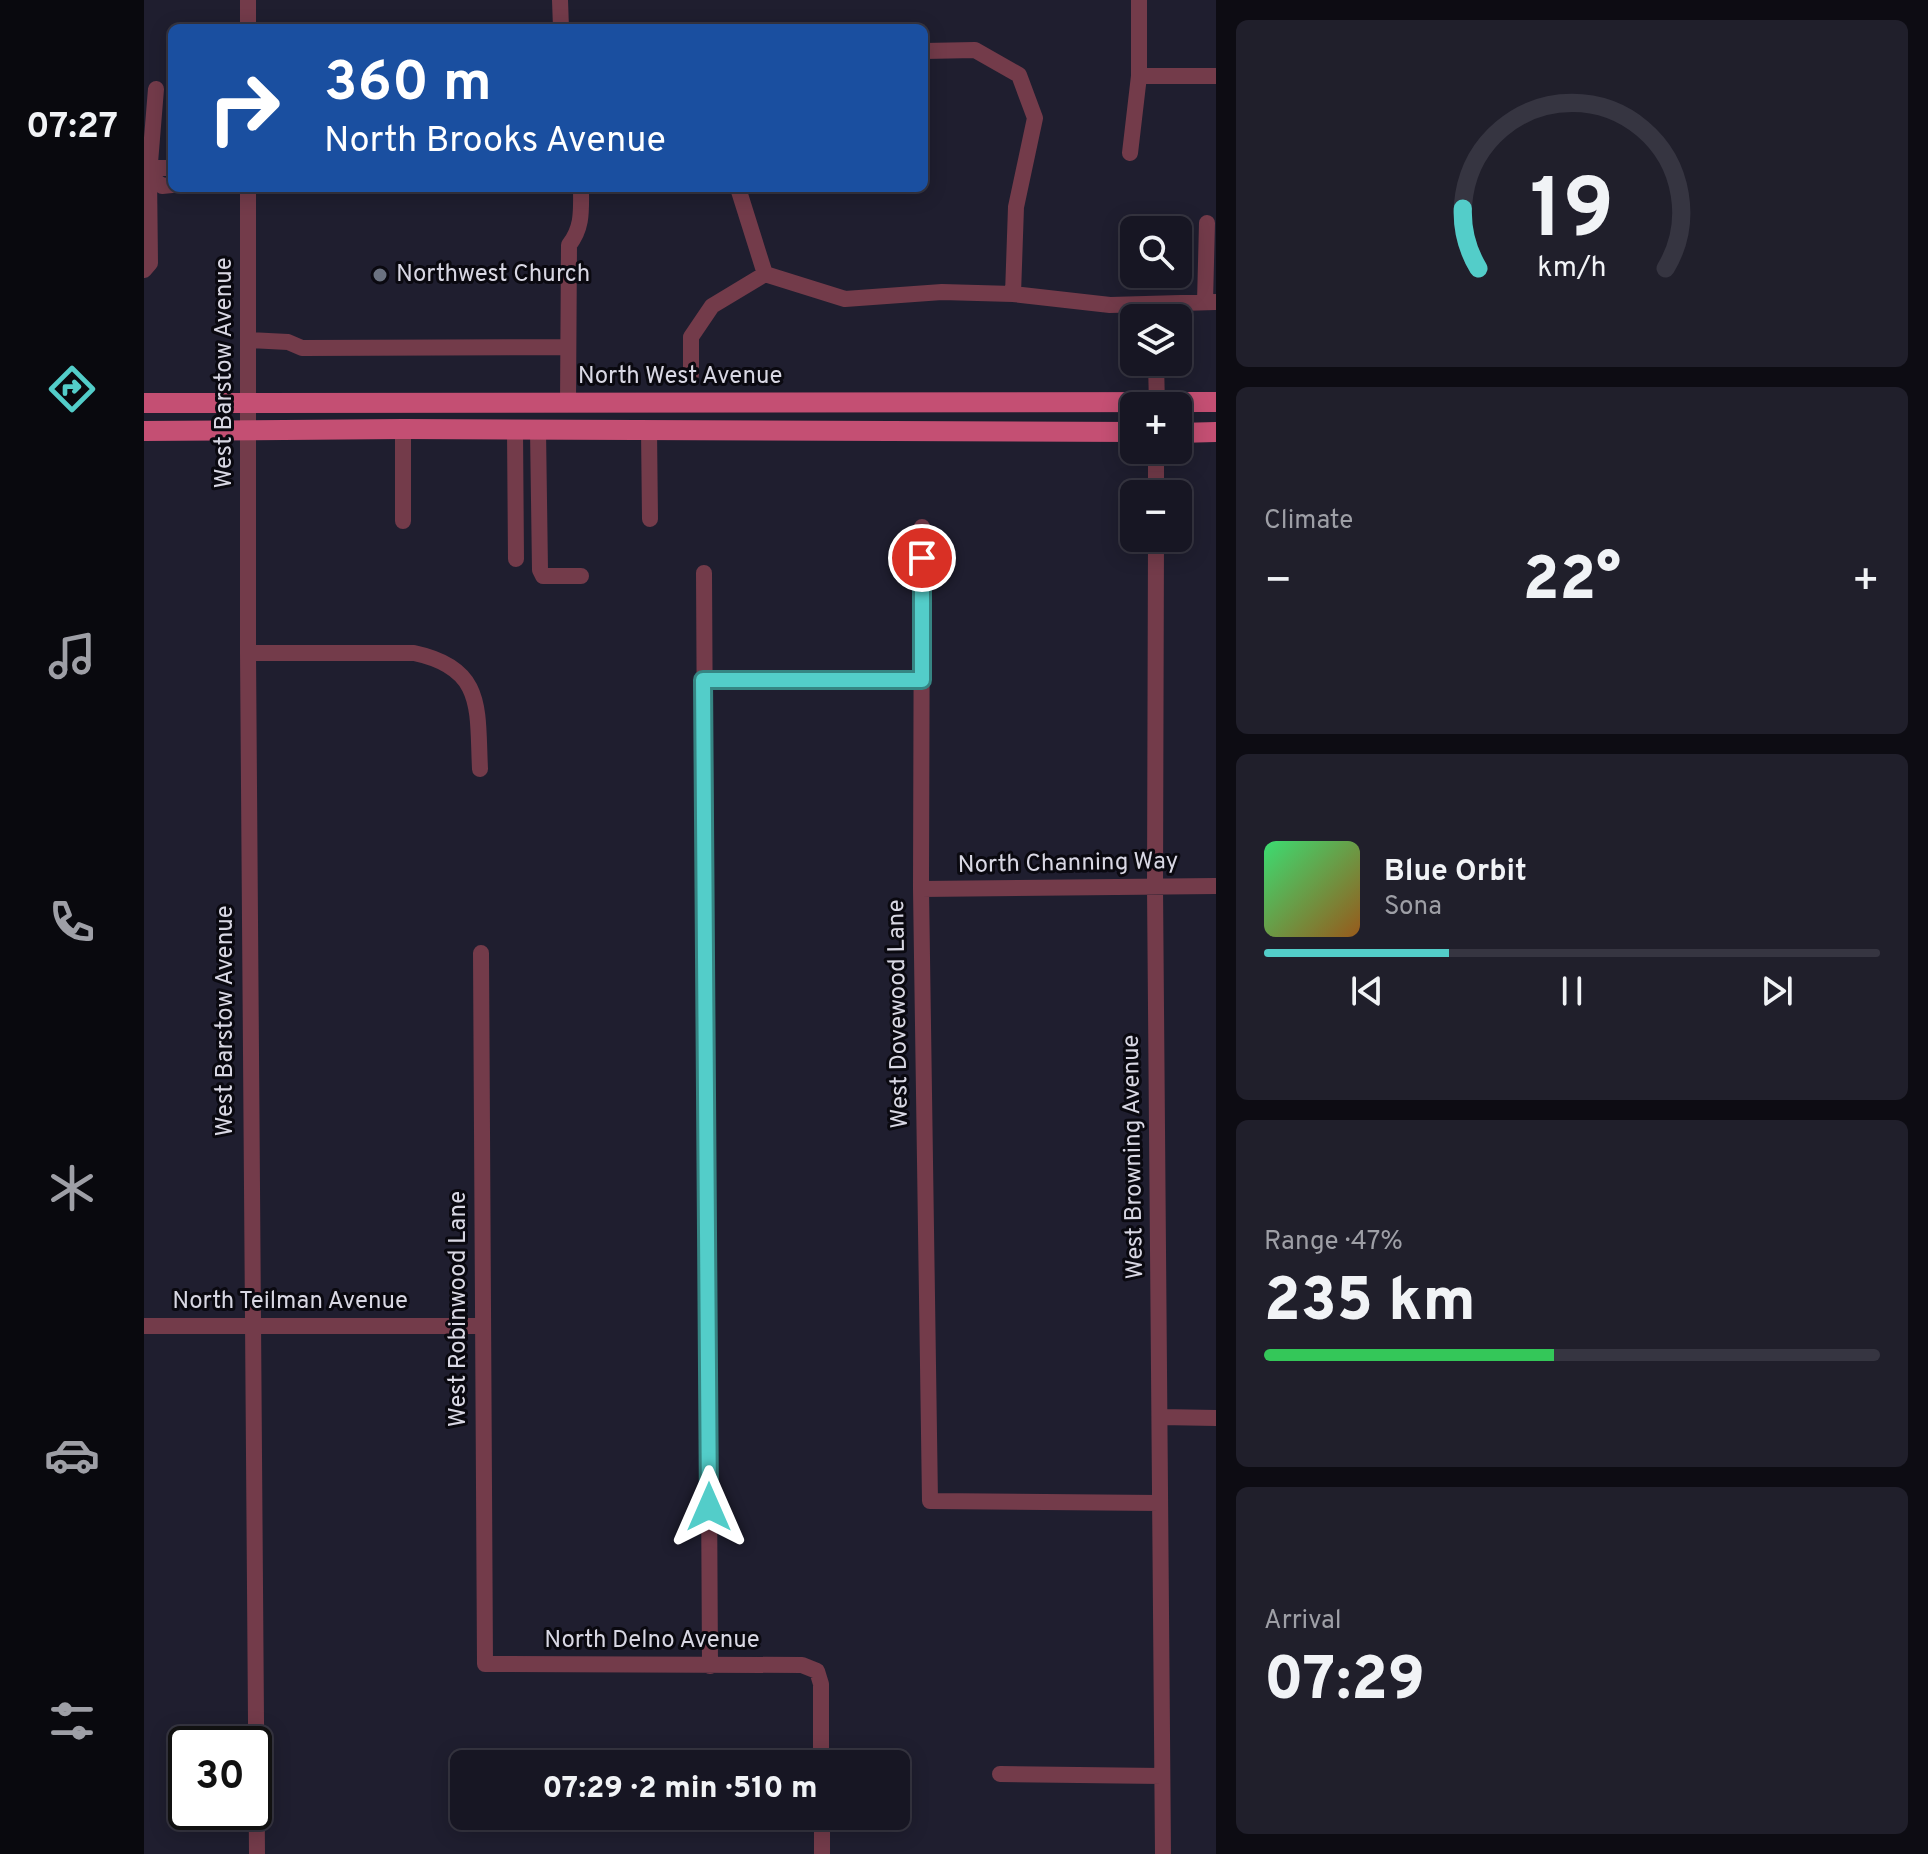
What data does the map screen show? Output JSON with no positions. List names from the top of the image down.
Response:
{
  "streets": {
    "main road": ["North West Avenue"],
    "street": [
      "West Barstow Avenue",
      "North Channing Way",
      "West Dovewood Lane",
      "West Browning Avenue",
      "North Teilman Avenue",
      "West Robinwood Lane",
      "North Delno Avenue"
    ]
  },
  "crossings": [
    ["West Barstow Avenue", "North West Avenue"],
    ["West Barstow Avenue", "North Teilman Avenue"],
    ["North Channing Way", "West Dovewood Lane"],
    ["North Channing Way", "West Browning Avenue"],
    ["West Dovewood Lane", "West Browning Avenue"],
    ["North Teilman Avenue", "West Robinwood Lane"],
    ["West Robinwood Lane", "North Delno Avenue"]
  ],
  "places": ["Northwest Church"],
  "page": {
    "tabs": "07:27",
    "turn": ["360 m", "North Brooks Avenue"],
    "map_buttons": ["+", "−"],
    "tile": [
      "Climate",
      ["Range · 47%", "235 km"],
      ["Arrival", "07:29"]
    ],
    "heat": ["−", "22°", "+"],
    "song": ["Blue Orbit", "Sona"],
    "limit": "30",
    "trip": "07:29 · 2 min · 510 m",
    "gauge": ["19", "km/h"]
  }
}
